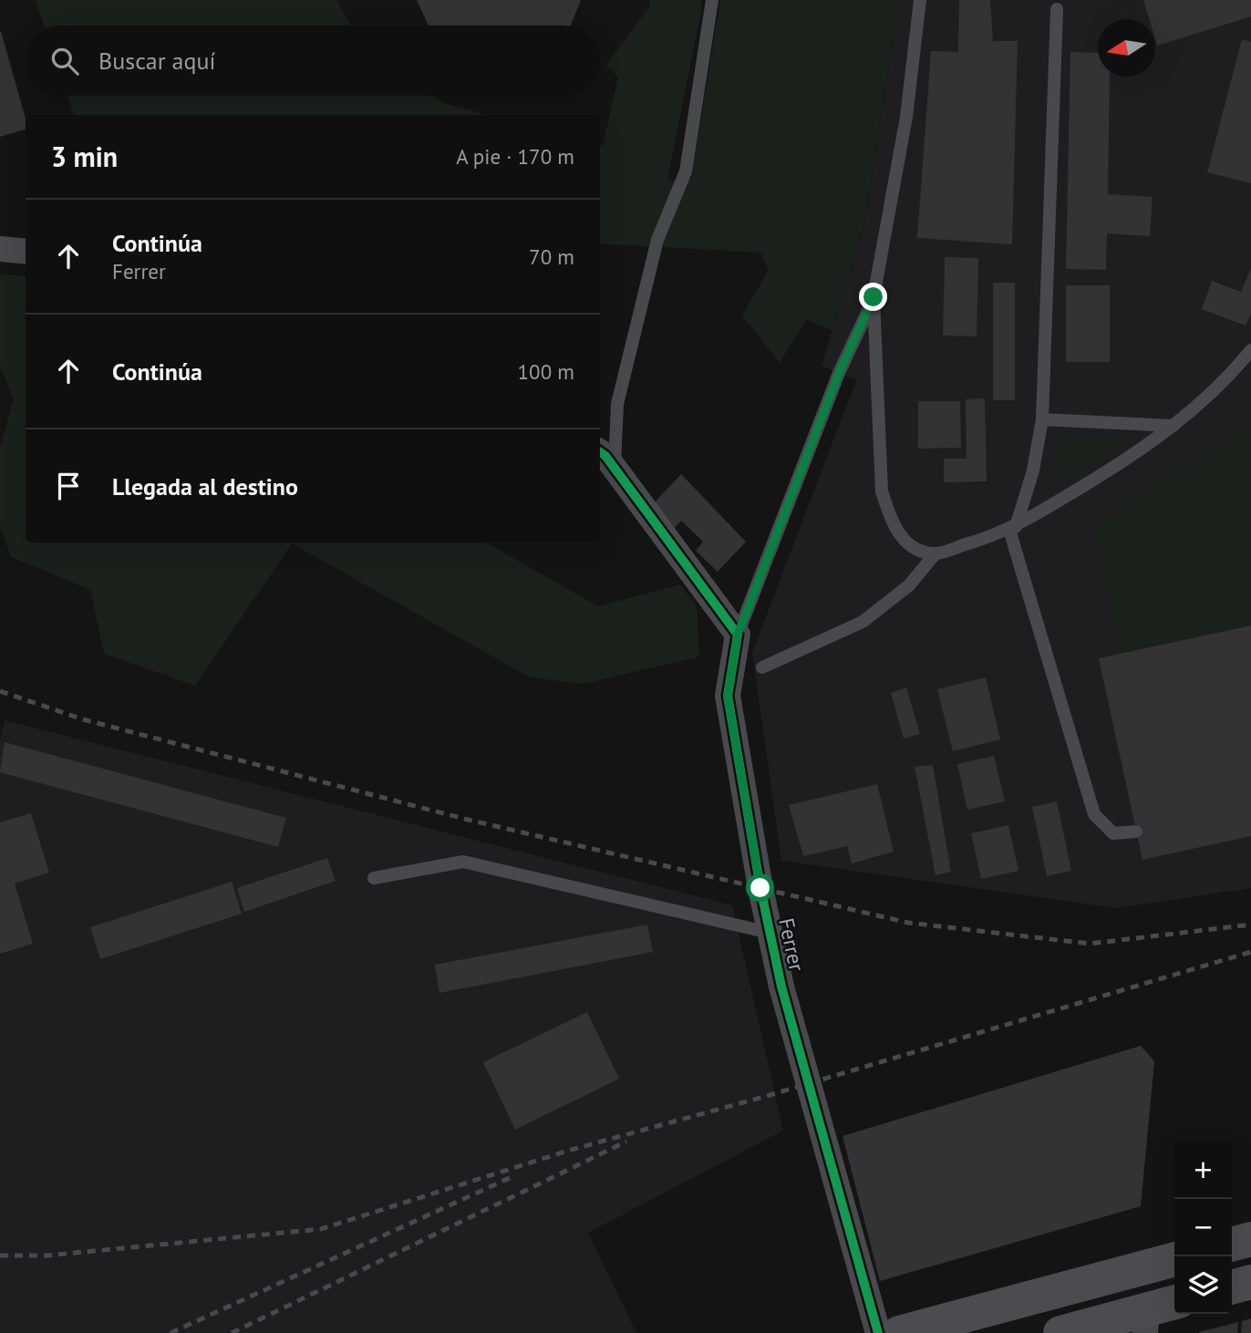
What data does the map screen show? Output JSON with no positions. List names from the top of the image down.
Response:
{
  "streets": {
    "street": ["Ferrer"]
  },
  "north": "left",
  "page": {
    "search": "Buscar aquí",
    "heading": ["3 min", "A pie · 170 m"],
    "list": [
      ["Continúa", "Ferrer", "70 m"],
      ["Continúa", "100 m"],
      "Llegada al destino"
    ],
    "map_buttons": ["+", "−"]
  }
}
